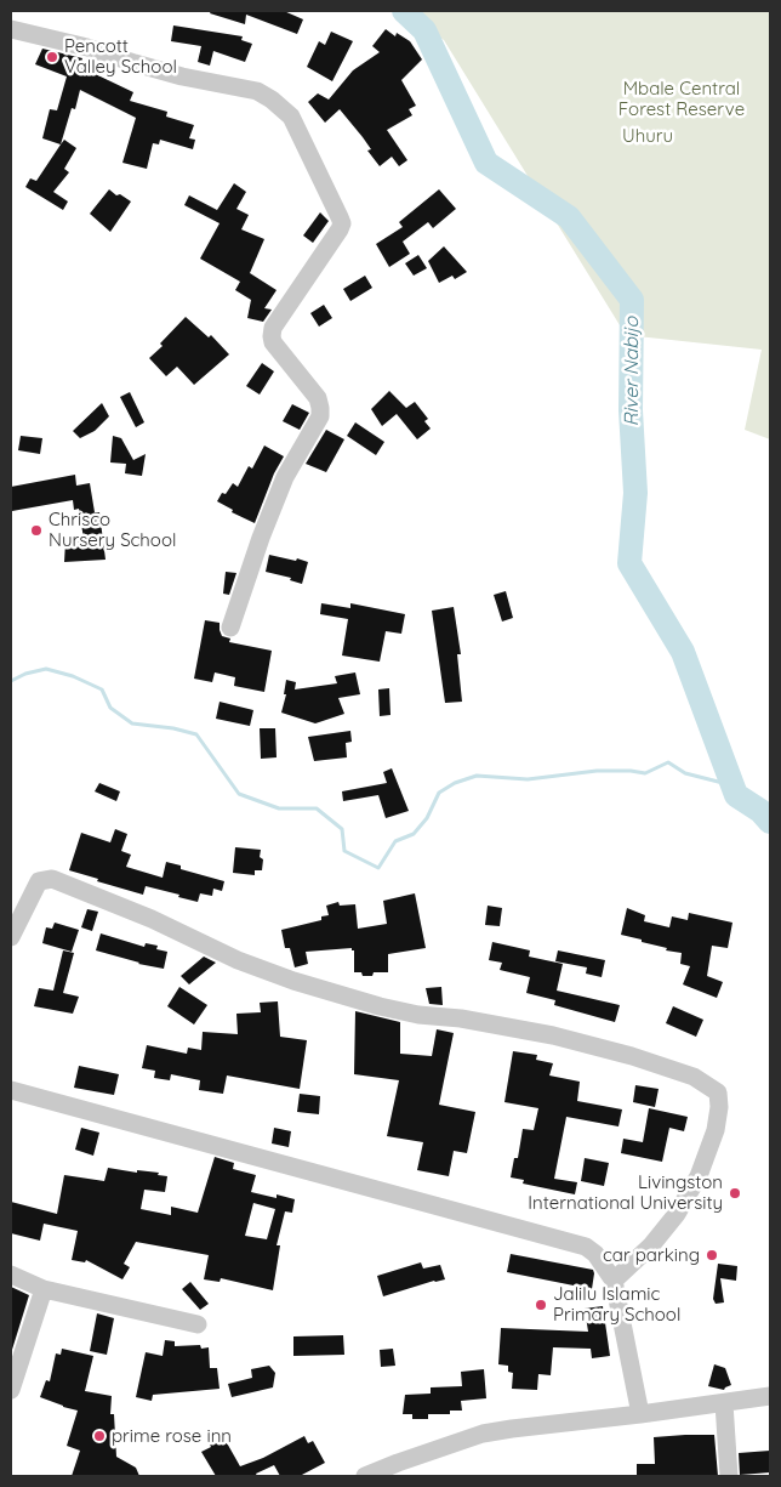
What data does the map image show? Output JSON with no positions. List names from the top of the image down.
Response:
{
  "water": ["River Nabijo"],
  "parks": ["Mbale Central Forest Reserve", "Uhuru"],
  "places": [
    "Pencott Valley School",
    "Chrisco Nursery School",
    "Livingston International University",
    "car parking",
    "Jalilu Islamic Primary School",
    "prime rose inn"
  ]
}
